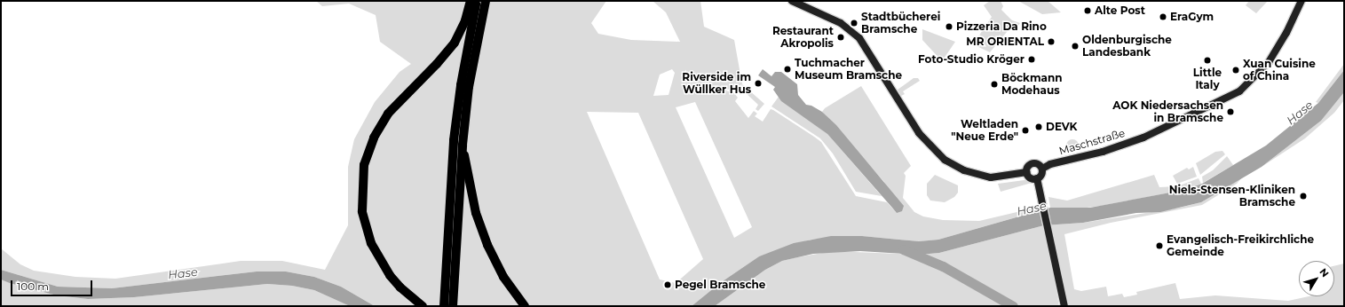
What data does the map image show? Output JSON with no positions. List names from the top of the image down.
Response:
{
  "streets": {
    "main road": ["Maschstraße"]
  },
  "water": ["Hase"],
  "places": [
    "Alte Post",
    "EraGym",
    "Stadtbücherei Bramsche",
    "Pizzeria Da Rino",
    "Restaurant Akropolis",
    "MR ORIENTAL",
    "Oldenburgische Landesbank",
    "Foto-Studio Kröger",
    "Little Italy",
    "Tuchmacher Museum Bramsche",
    "Xuan Cuisine of China",
    "Riverside im Wüllker Hus",
    "Böckmann Modehaus",
    "AOK Niedersachsen in Bramsche",
    "DEVK",
    "Weltladen \"Neue Erde\"",
    "Niels-Stensen-Kliniken Bramsche",
    "Evangelisch-Freikirchliche Gemeinde",
    "Pegel Bramsche"
  ],
  "scale_bar": "100 m",
  "north": "top right"
}
